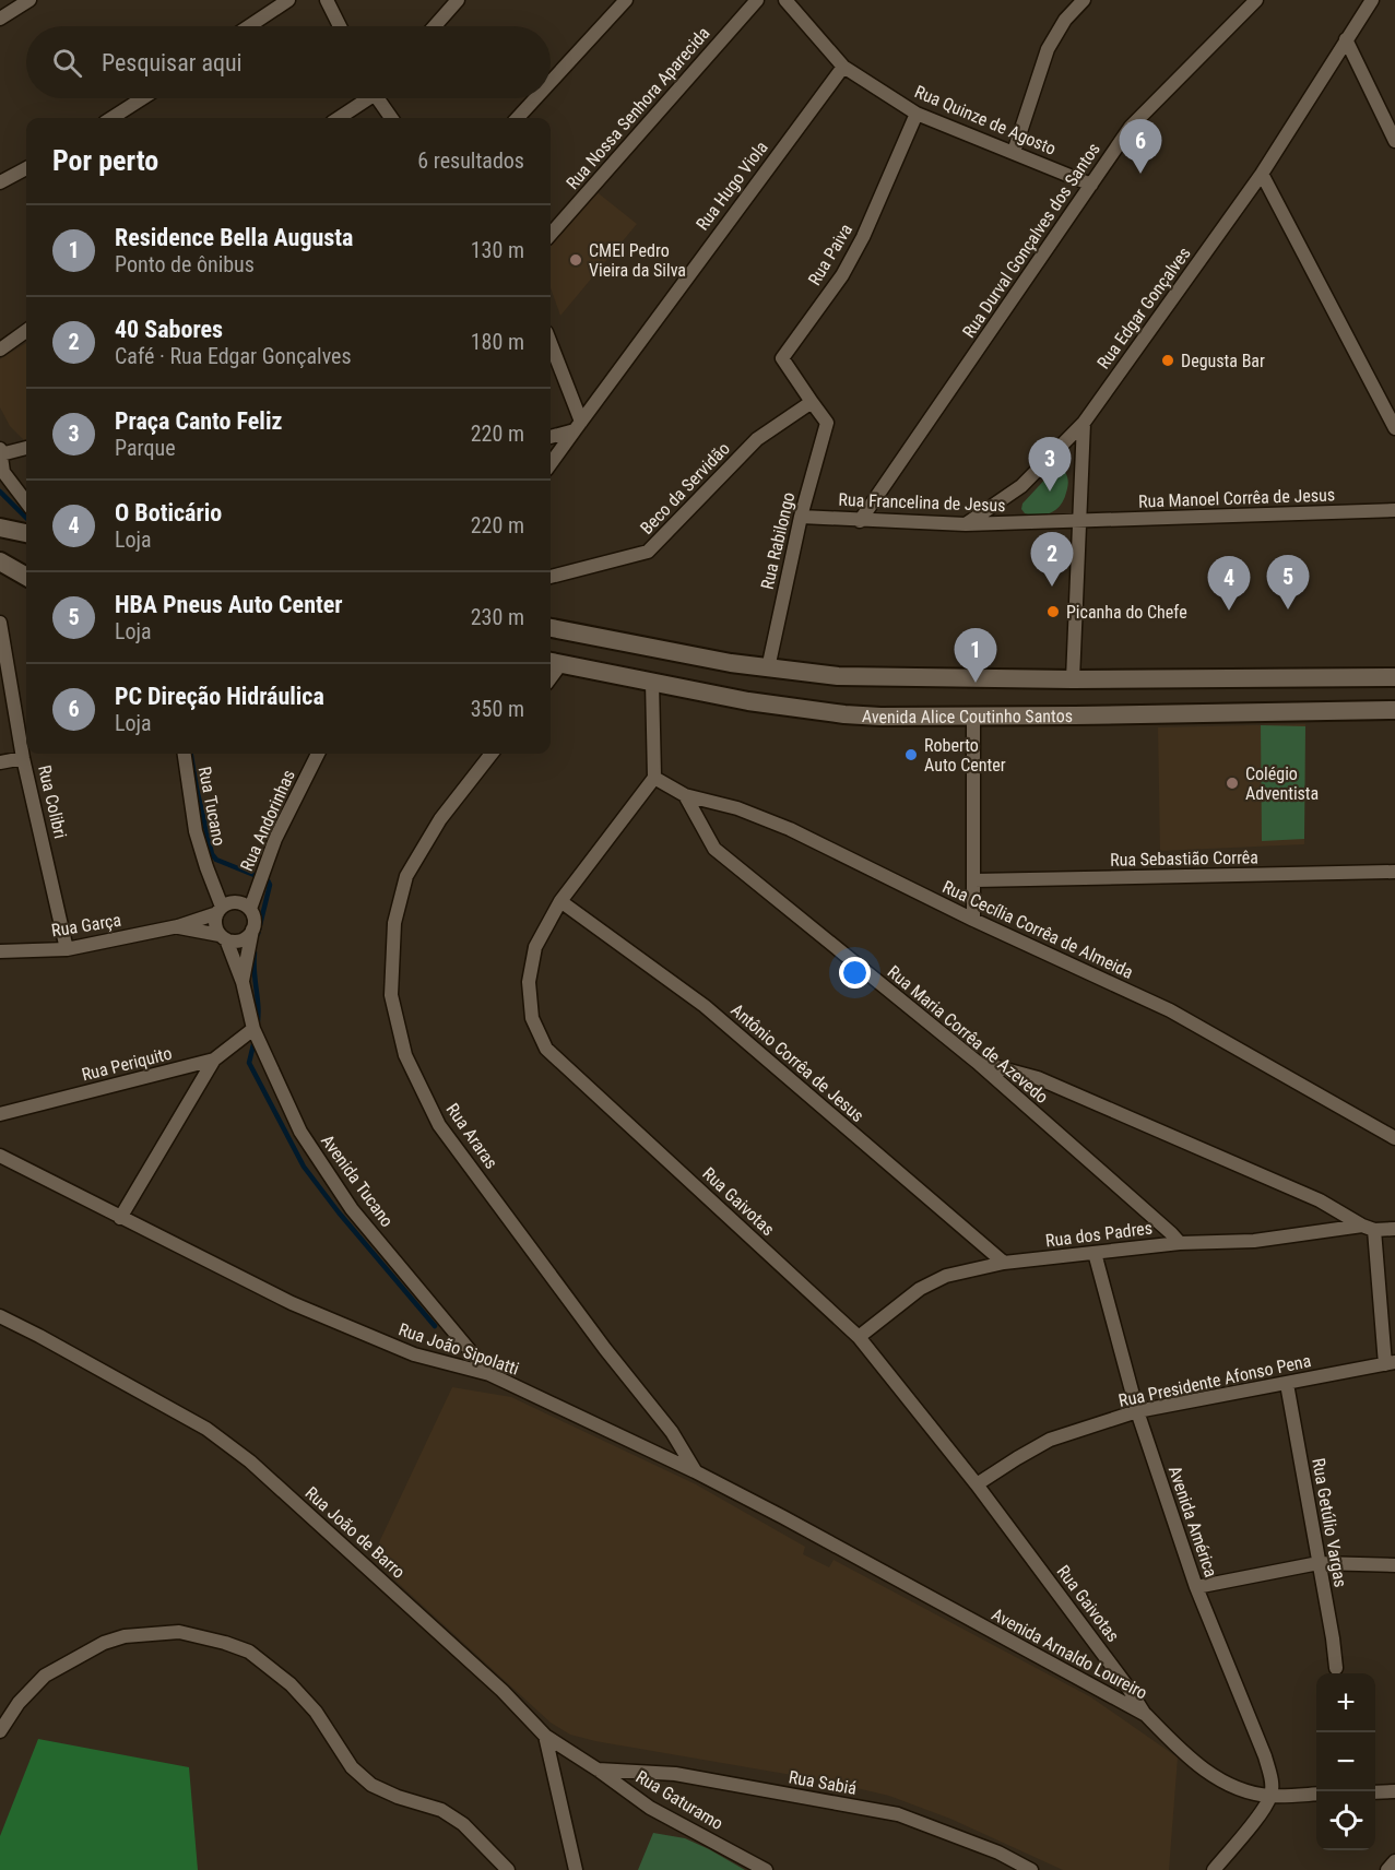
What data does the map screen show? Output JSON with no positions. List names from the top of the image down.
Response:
{
  "streets": {
    "main road": ["Avenida Alice Coutinho Santos"],
    "street": [
      "Rua Nossa Senhora Aparecida",
      "Rua Quinze de Agosto",
      "Rua Hugo Viola",
      "Rua Durval Gonçalves dos Santos",
      "Rua Paiva",
      "Rua Edgar Gonçalves",
      "Beco da Servidão",
      "Rua Manoel Corrêa de Jesus",
      "Rua Francelina de Jesus",
      "Rua Rabilongo",
      "Rua Colibri",
      "Rua Tucano",
      "Rua Andorinhas",
      "Rua Sebastião Corrêa",
      "Rua Garça",
      "Rua Cecília Corrêa de Almeida",
      "Rua Maria Corrêa de Azevedo",
      "Antônio Corrêa de Jesus",
      "Rua Periquito",
      "Rua Araras",
      "Avenida Tucano",
      "Rua Gaivotas",
      "Rua dos Padres",
      "Rua João Sipolatti",
      "Rua Presidente Afonso Pena",
      "Avenida América",
      "Rua Getúlio Vargas",
      "Rua João de Barro",
      "Avenida Arnaldo Loureiro",
      "Rua Sabiá",
      "Rua Gaturamo"
    ]
  },
  "crossings": [
    ["Rua Quinze de Agosto", "Rua Hugo Viola"],
    ["Rua Quinze de Agosto", "Rua Durval Gonçalves dos Santos"],
    ["Rua Quinze de Agosto", "Rua Paiva"],
    ["Rua Durval Gonçalves dos Santos", "Rua Francelina de Jesus"],
    ["Rua Paiva", "Beco da Servidão"],
    ["Rua Paiva", "Rua Rabilongo"],
    ["Rua Edgar Gonçalves", "Rua Francelina de Jesus"],
    ["Beco da Servidão", "Rua Rabilongo"],
    ["Rua Manoel Corrêa de Jesus", "Rua Francelina de Jesus"],
    ["Rua Francelina de Jesus", "Rua Rabilongo"],
    ["Rua Rabilongo", "Avenida Alice Coutinho Santos"],
    ["Rua Colibri", "Rua Garça"],
    ["Rua Tucano", "Rua Andorinhas"],
    ["Rua Tucano", "Rua Garça"],
    ["Rua Tucano", "Avenida Tucano"],
    ["Rua Andorinhas", "Rua Garça"],
    ["Rua Andorinhas", "Avenida Tucano"],
    ["Rua Garça", "Avenida Tucano"],
    ["Rua Cecília Corrêa de Almeida", "Rua Maria Corrêa de Azevedo"],
    ["Rua Cecília Corrêa de Almeida", "Rua Gaivotas"],
    ["Rua Maria Corrêa de Azevedo", "Rua dos Padres"],
    ["Antônio Corrêa de Jesus", "Rua Gaivotas"],
    ["Antônio Corrêa de Jesus", "Rua dos Padres"],
    ["Rua Periquito", "Avenida Tucano"],
    ["Rua Araras", "Rua João Sipolatti"],
    ["Avenida Tucano", "Rua João Sipolatti"],
    ["Rua Gaivotas", "Rua dos Padres"],
    ["Rua Gaivotas", "Rua Presidente Afonso Pena"],
    ["Rua Gaivotas", "Avenida Arnaldo Loureiro"],
    ["Rua dos Padres", "Avenida América"],
    ["Rua João Sipolatti", "Avenida Arnaldo Loureiro"],
    ["Rua Presidente Afonso Pena", "Avenida América"],
    ["Rua Presidente Afonso Pena", "Rua Getúlio Vargas"],
    ["Avenida América", "Avenida Arnaldo Loureiro"],
    ["Rua João de Barro", "Rua Gaturamo"],
    ["Rua Sabiá", "Rua Gaturamo"]
  ],
  "places": [
    "CMEI Pedro Vieira da Silva",
    "Degusta Bar",
    "Picanha do Chefe",
    "Roberto Auto Center",
    "Colégio Adventista"
  ],
  "page": {
    "search": "Pesquisar aqui",
    "heading": ["Por perto", "6 resultados"],
    "pins": [
      "6",
      "3",
      "2",
      "5",
      "4",
      "1"
    ],
    "list": [
      {
        "mark": "1",
        "name": "Residence Bella Augusta",
        "note": "Ponto de ônibus",
        "value": "130 m"
      },
      {
        "mark": "2",
        "name": "40 Sabores",
        "note": "Café · Rua Edgar Gonçalves",
        "value": "180 m"
      },
      {
        "mark": "3",
        "name": "Praça Canto Feliz",
        "note": "Parque",
        "value": "220 m"
      },
      {
        "mark": "4",
        "name": "O Boticário",
        "note": "Loja",
        "value": "220 m"
      },
      {
        "mark": "5",
        "name": "HBA Pneus Auto Center",
        "note": "Loja",
        "value": "230 m"
      },
      {
        "mark": "6",
        "name": "PC Direção Hidráulica",
        "note": "Loja",
        "value": "350 m"
      }
    ],
    "map_buttons": ["+", "−"]
  }
}
